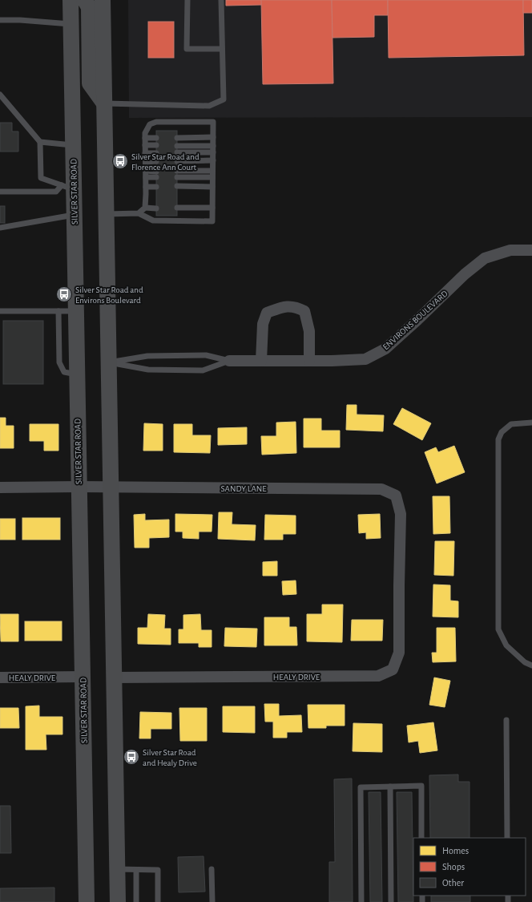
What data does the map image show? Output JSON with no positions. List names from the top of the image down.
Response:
{
  "streets": {
    "main road": ["SILVER STAR ROAD"],
    "street": ["ENVIRONS BOULEVARD", "SANDY LANE", "HEALY DRIVE"]
  },
  "crossings": [
    ["SILVER STAR ROAD", "SANDY LANE"],
    ["SILVER STAR ROAD", "HEALY DRIVE"],
    ["SANDY LANE", "HEALY DRIVE"]
  ],
  "places": {
    "bus stop": ["Silver Star Road and Florence Ann Court", "Silver Star Road and Environs Boulevard", "Silver Star Road and Healy Drive"]
  },
  "legend": ["Homes", "Shops", "Other"]
}
